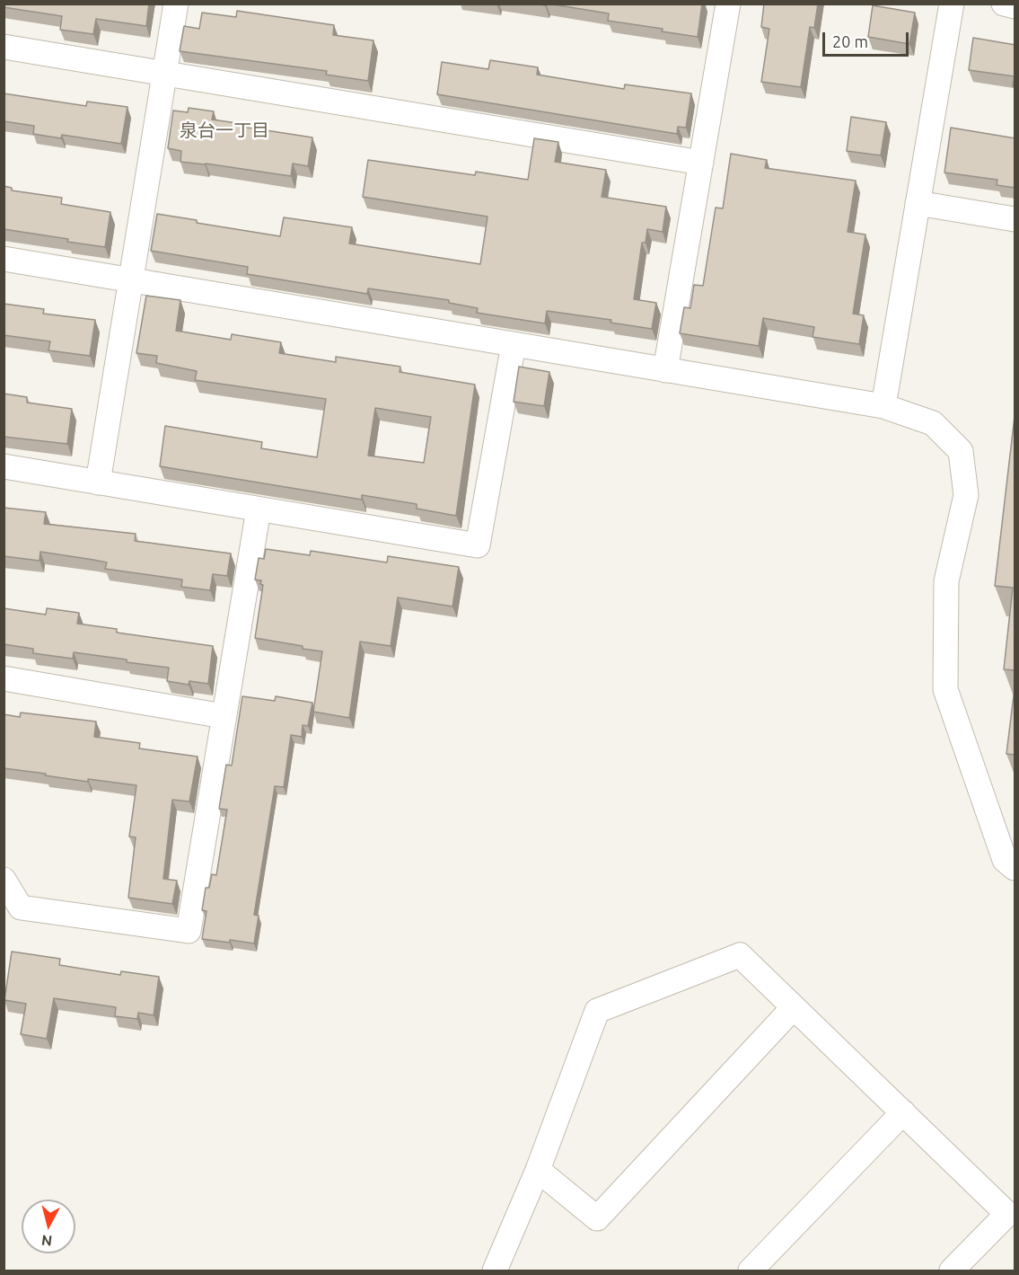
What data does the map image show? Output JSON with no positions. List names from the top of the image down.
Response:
{
  "districts": ["泉台一丁目"],
  "scale_bar": "20 m",
  "north": "bottom"
}
